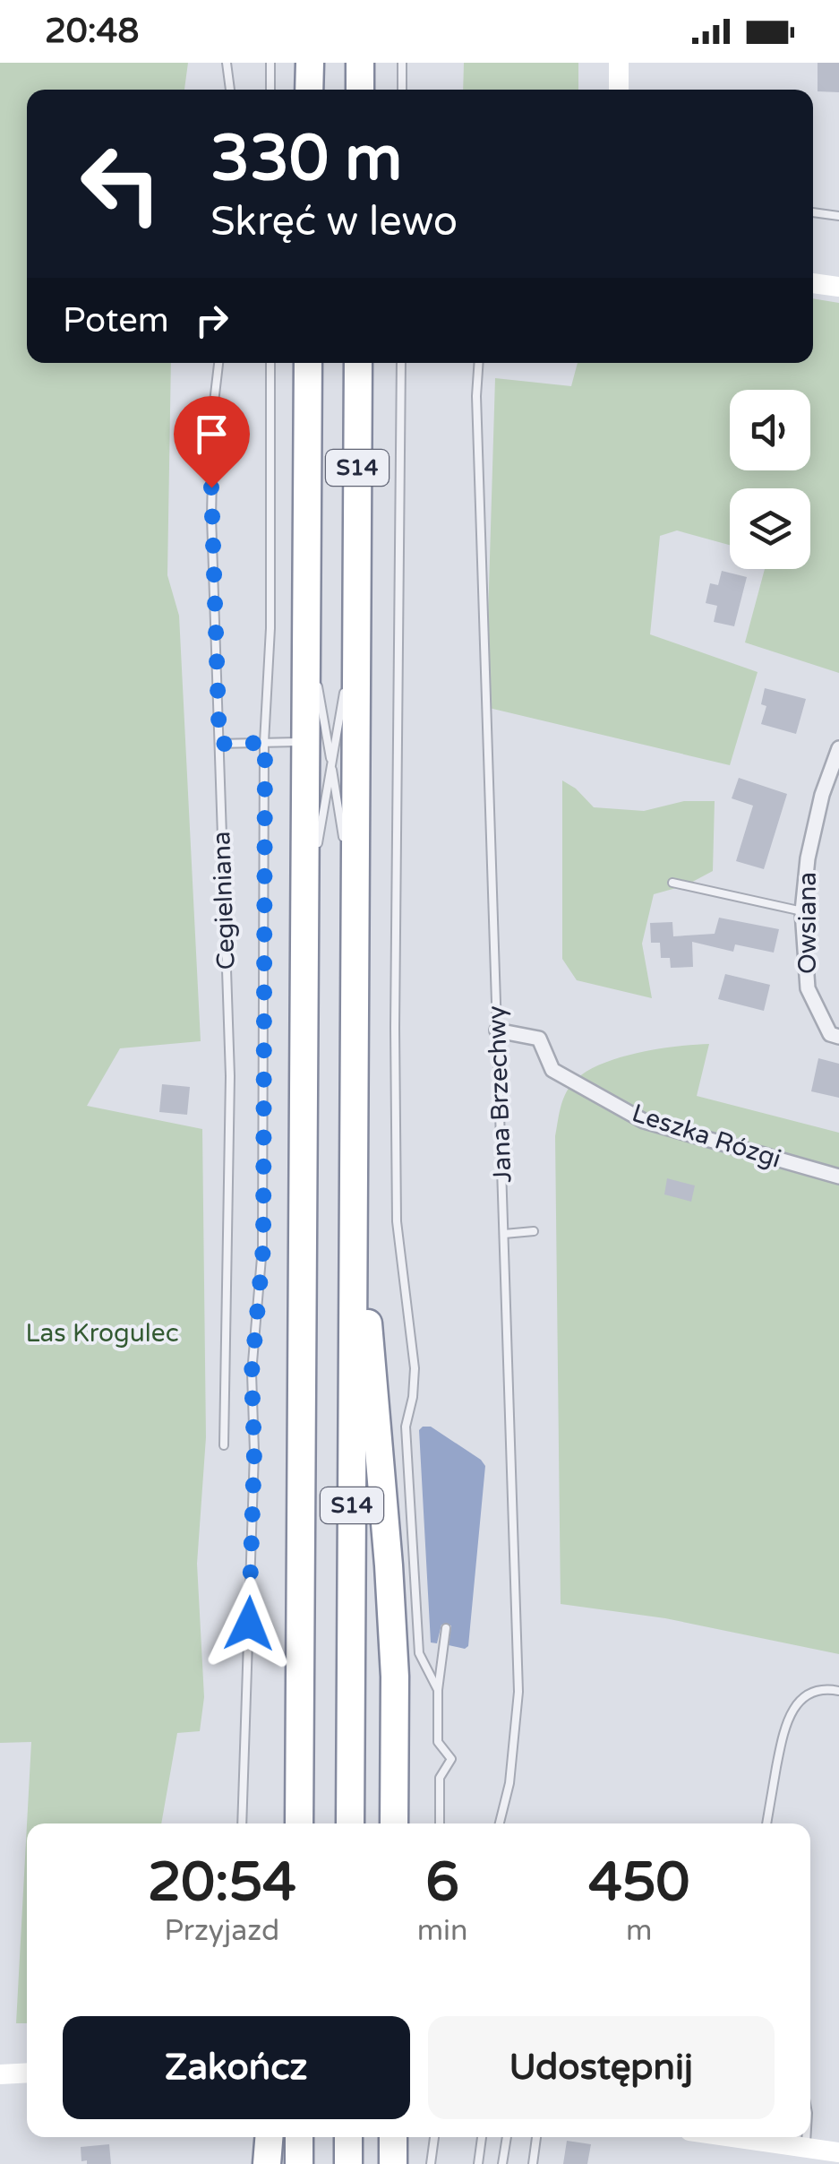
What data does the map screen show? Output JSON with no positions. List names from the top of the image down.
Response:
{
  "streets": {
    "highway": ["S14"],
    "street": ["Owsiana", "Leszka Rózgi"],
    "lane": ["Cegielniana", "Jana Brzechwy"]
  },
  "crossings": [
    ["Jana Brzechwy", "Leszka Rózgi"]
  ],
  "parks": ["Las Krogulec"],
  "page": {
    "status": "20:48",
    "turn": ["330 m", "Skręć w lewo"],
    "then": "Potem",
    "eta": [
      "20:54",
      "Przyjazd",
      "6",
      "min",
      "450",
      "m"
    ],
    "buttons": ["Zakończ", "Udostępnij"]
  }
}
